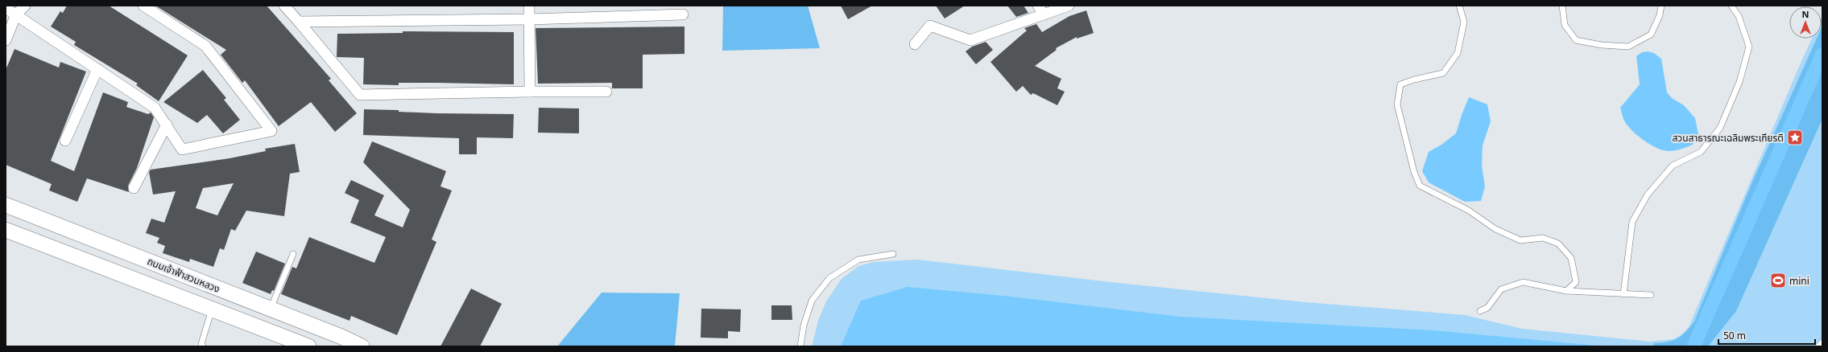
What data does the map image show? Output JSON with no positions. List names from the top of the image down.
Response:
{
  "streets": {
    "main road": ["ถนนเจ้าฟ้าสวนหลวง"]
  },
  "places": {
    "place": ["สวนสาธารณะเฉลิมพระเกียรติ"],
    "sports": ["mini"]
  },
  "scale_bar": "50 m",
  "north": "top"
}
